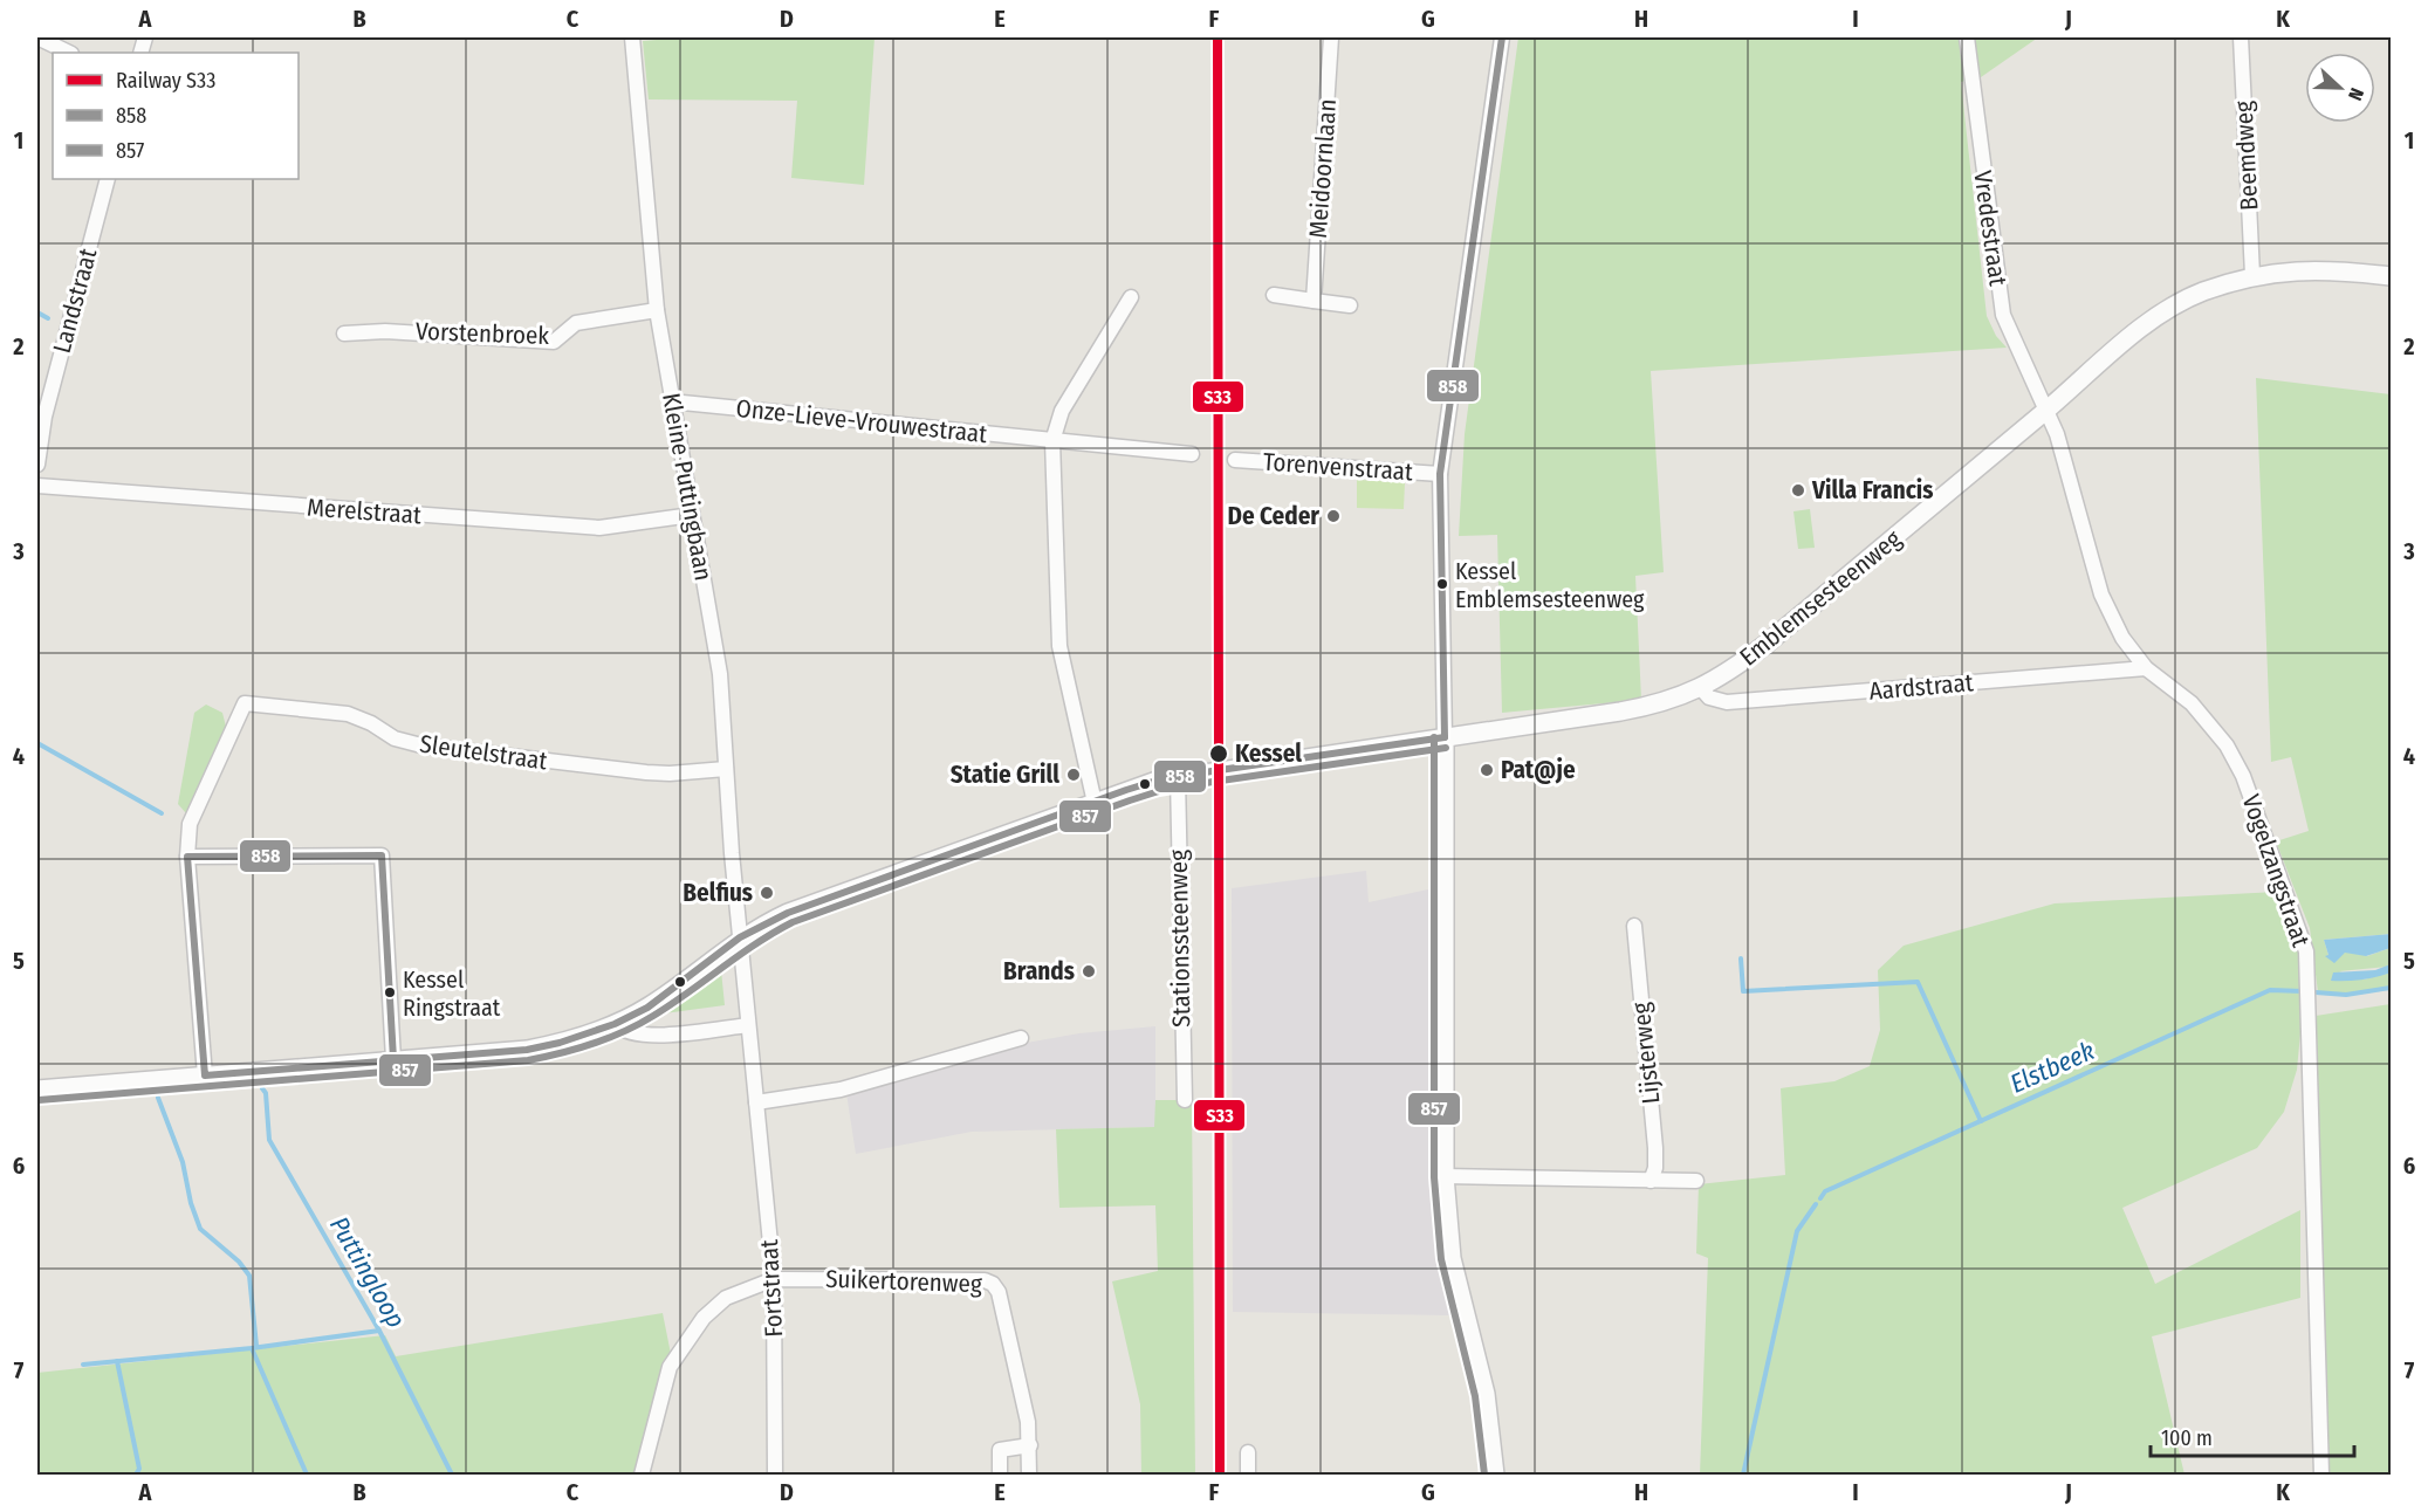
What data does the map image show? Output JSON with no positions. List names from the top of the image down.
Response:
{
  "streets": {
    "street": [
      "Beemdweg",
      "Meidoornlaan",
      "Vredestraat",
      "Landstraat",
      "Vorstenbroek",
      "Onze-Lieve-Vrouwestraat",
      "Torenvenstraat",
      "Kleine Puttingbaan",
      "Merelstraat",
      "Emblemsesteenweg",
      "Aardstraat",
      "Sleutelstraat",
      "Vogelzangstraat",
      "Stationssteenweg",
      "Lijsterweg",
      "Suikertorenweg",
      "Fortstraat"
    ]
  },
  "crossings": [
    ["Beemdweg", "Emblemsesteenweg"],
    ["Vredestraat", "Emblemsesteenweg"],
    ["Vredestraat", "Vogelzangstraat"],
    ["Vorstenbroek", "Kleine Puttingbaan"],
    ["Onze-Lieve-Vrouwestraat", "Kleine Puttingbaan"],
    ["Torenvenstraat", "Emblemsesteenweg"],
    ["Kleine Puttingbaan", "Merelstraat"],
    ["Kleine Puttingbaan", "Sleutelstraat"],
    ["Kleine Puttingbaan", "Fortstraat"],
    ["Emblemsesteenweg", "Aardstraat"],
    ["Emblemsesteenweg", "Vogelzangstraat"],
    ["Emblemsesteenweg", "Stationssteenweg"],
    ["Aardstraat", "Vogelzangstraat"],
    ["Suikertorenweg", "Fortstraat"]
  ],
  "water": ["Elstbeek", "Puttingloop"],
  "places": [
    "Villa Francis",
    "De Ceder",
    "Kessel Emblemsesteenweg",
    "Kessel",
    "Pat@je",
    "Statie Grill",
    "Belfius",
    "Brands",
    "Kessel Ringstraat"
  ],
  "lines": ["rail line S33", "transit line 858", "transit line 857"],
  "legend": ["Railway S33", "858", "857"],
  "scale_bar": "100 m",
  "north": "right",
  "grid": {
    "columns": [
      "A",
      "B",
      "C",
      "D",
      "E",
      "F",
      "G",
      "H",
      "I",
      "J",
      "K"
    ],
    "rows": [
      "1",
      "2",
      "3",
      "4",
      "5",
      "6",
      "7"
    ]
  }
}
